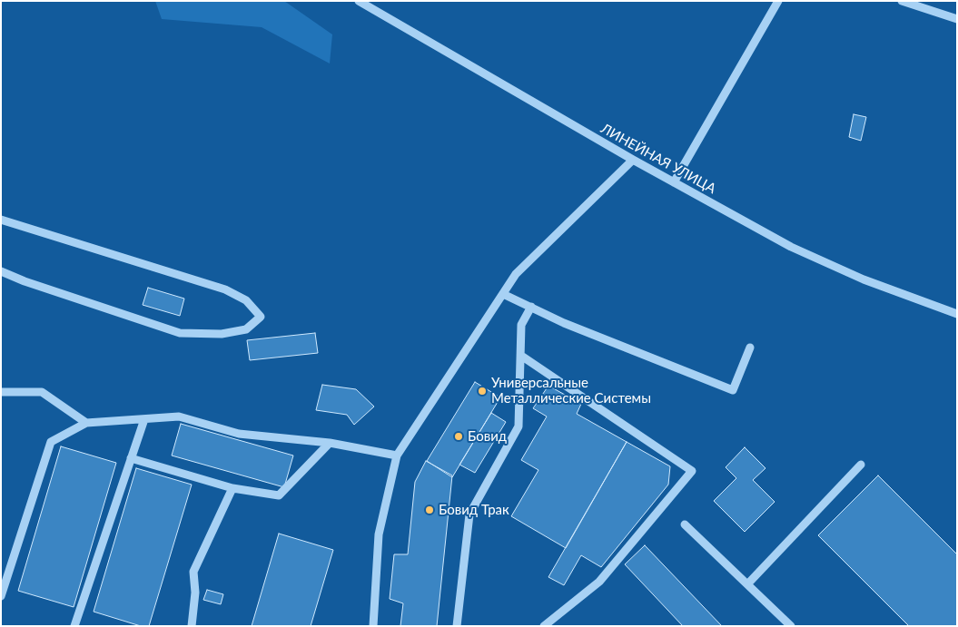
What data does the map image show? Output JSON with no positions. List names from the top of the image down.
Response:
{
  "streets": {
    "street": ["ЛИНЕЙНАЯ УЛИЦА"]
  },
  "places": ["Универсальные Металлические Системы", "Бовид", "Бовид Трак"]
}
